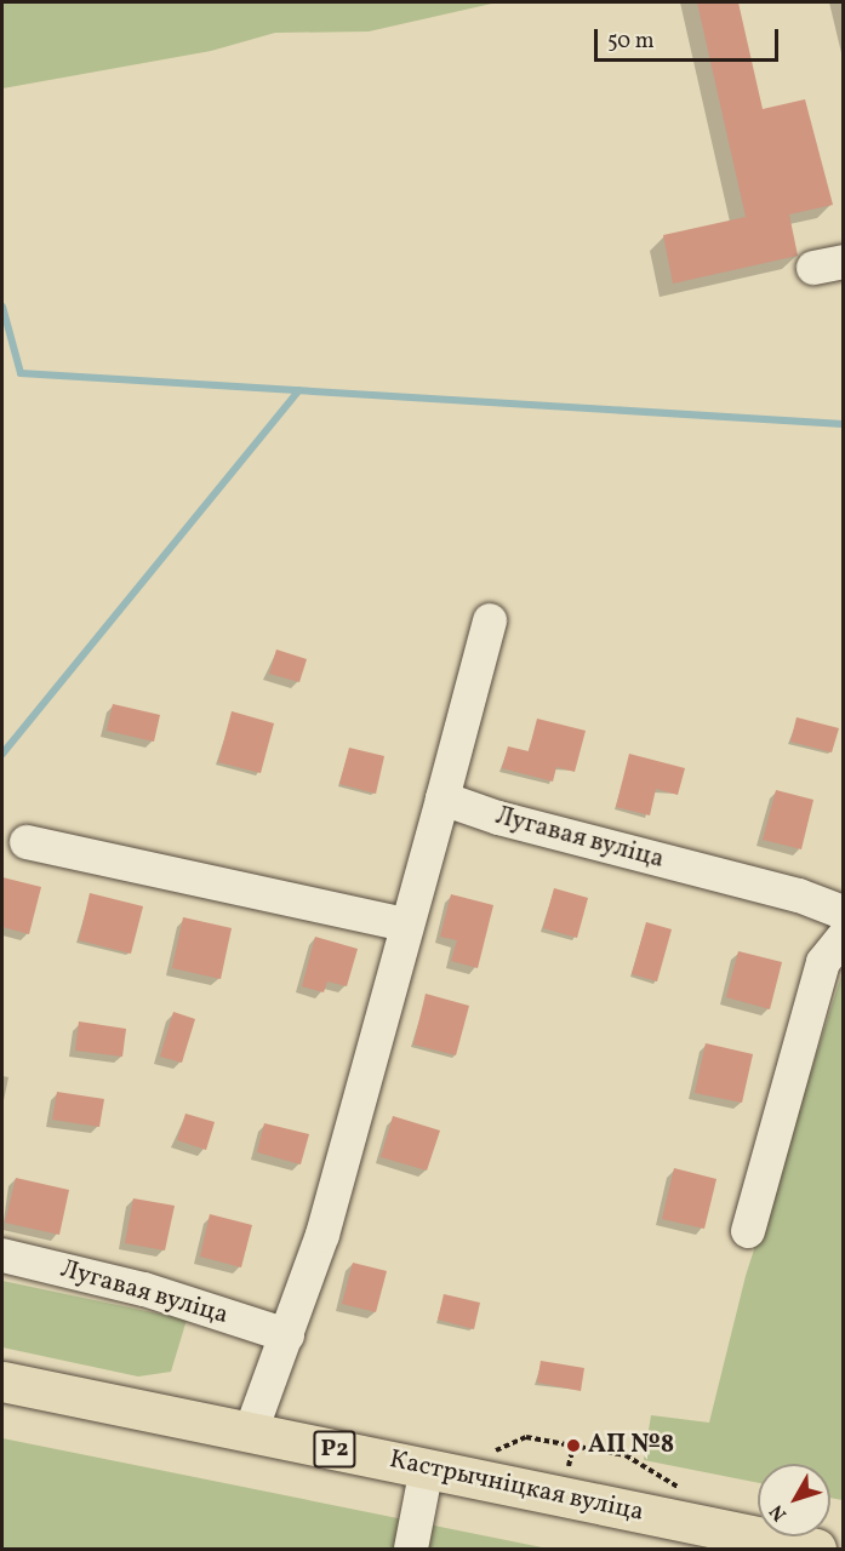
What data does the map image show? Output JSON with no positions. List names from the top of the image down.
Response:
{
  "streets": {
    "main road": ["Р2", "Кастрычніцкая вуліца"],
    "street": ["Лугавая вуліца"]
  },
  "places": ["АП №8"],
  "scale_bar": "50 m",
  "north": "bottom left"
}
